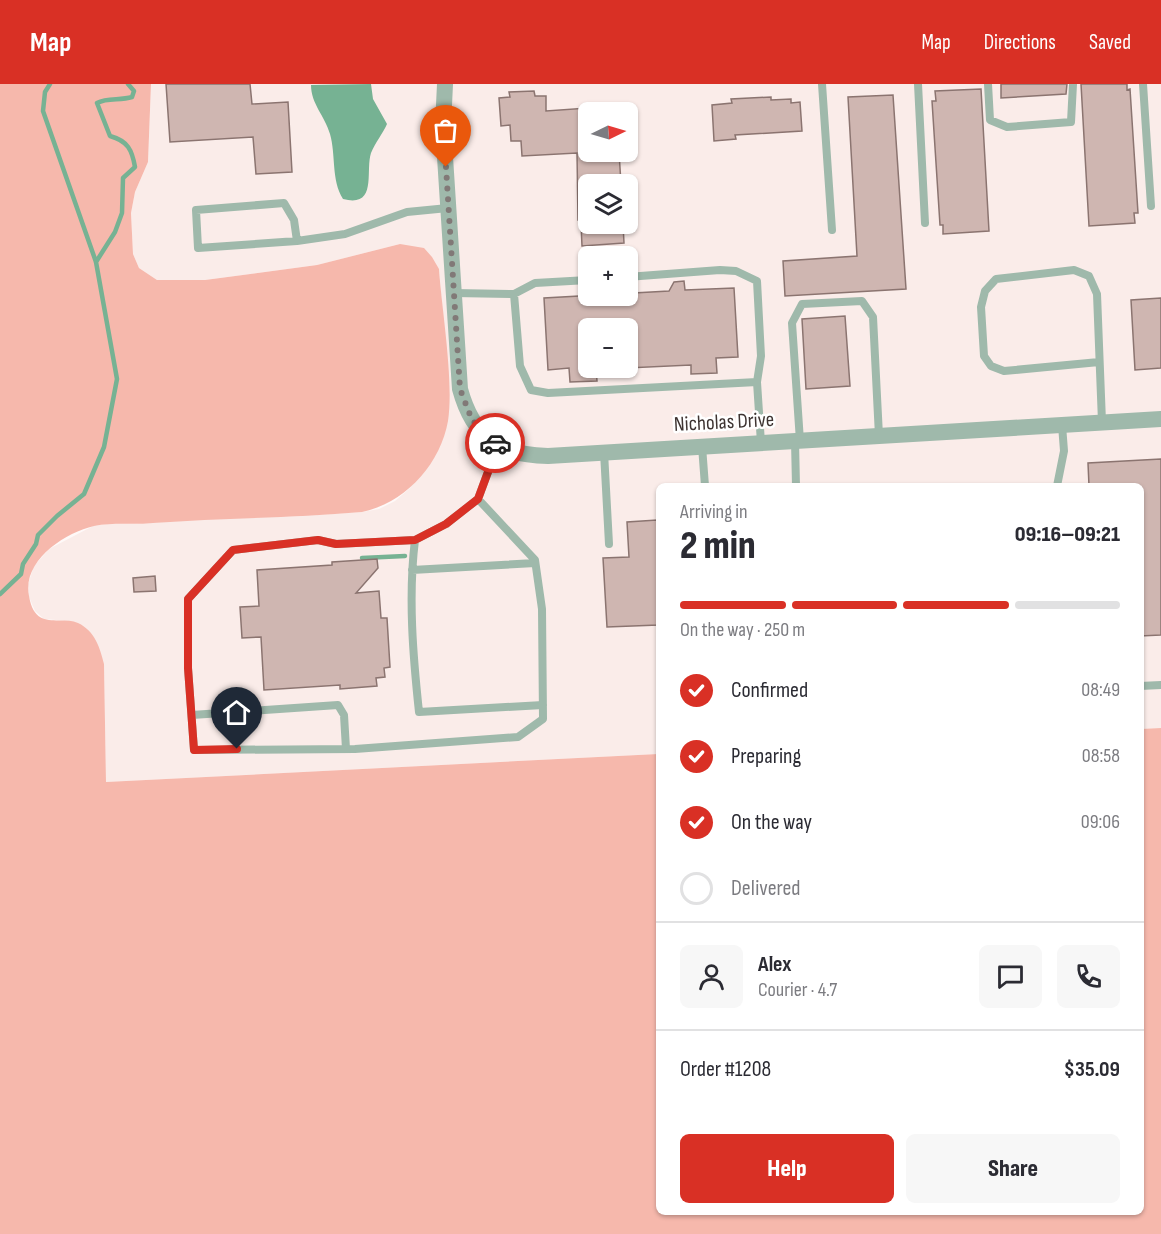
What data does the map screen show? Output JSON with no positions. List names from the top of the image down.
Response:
{
  "streets": {
    "street": ["Nicholas Drive"]
  },
  "north": "right",
  "page": {
    "header": "Map",
    "nav": ["Map", "Directions", "Saved"],
    "map_buttons": ["+", "−"],
    "heading": ["2 min", "Arriving in", "09:16–09:21"],
    "panel": [
      "Alex",
      "Courier · 4.7",
      "Order #1208",
      "$35.09"
    ],
    "bar": "On the way · 250 m",
    "list": [
      ["Confirmed", "08:49"],
      ["Preparing", "08:58"],
      ["On the way", "09:06"],
      "Delivered"
    ],
    "buttons": ["Help", "Share"]
  }
}
